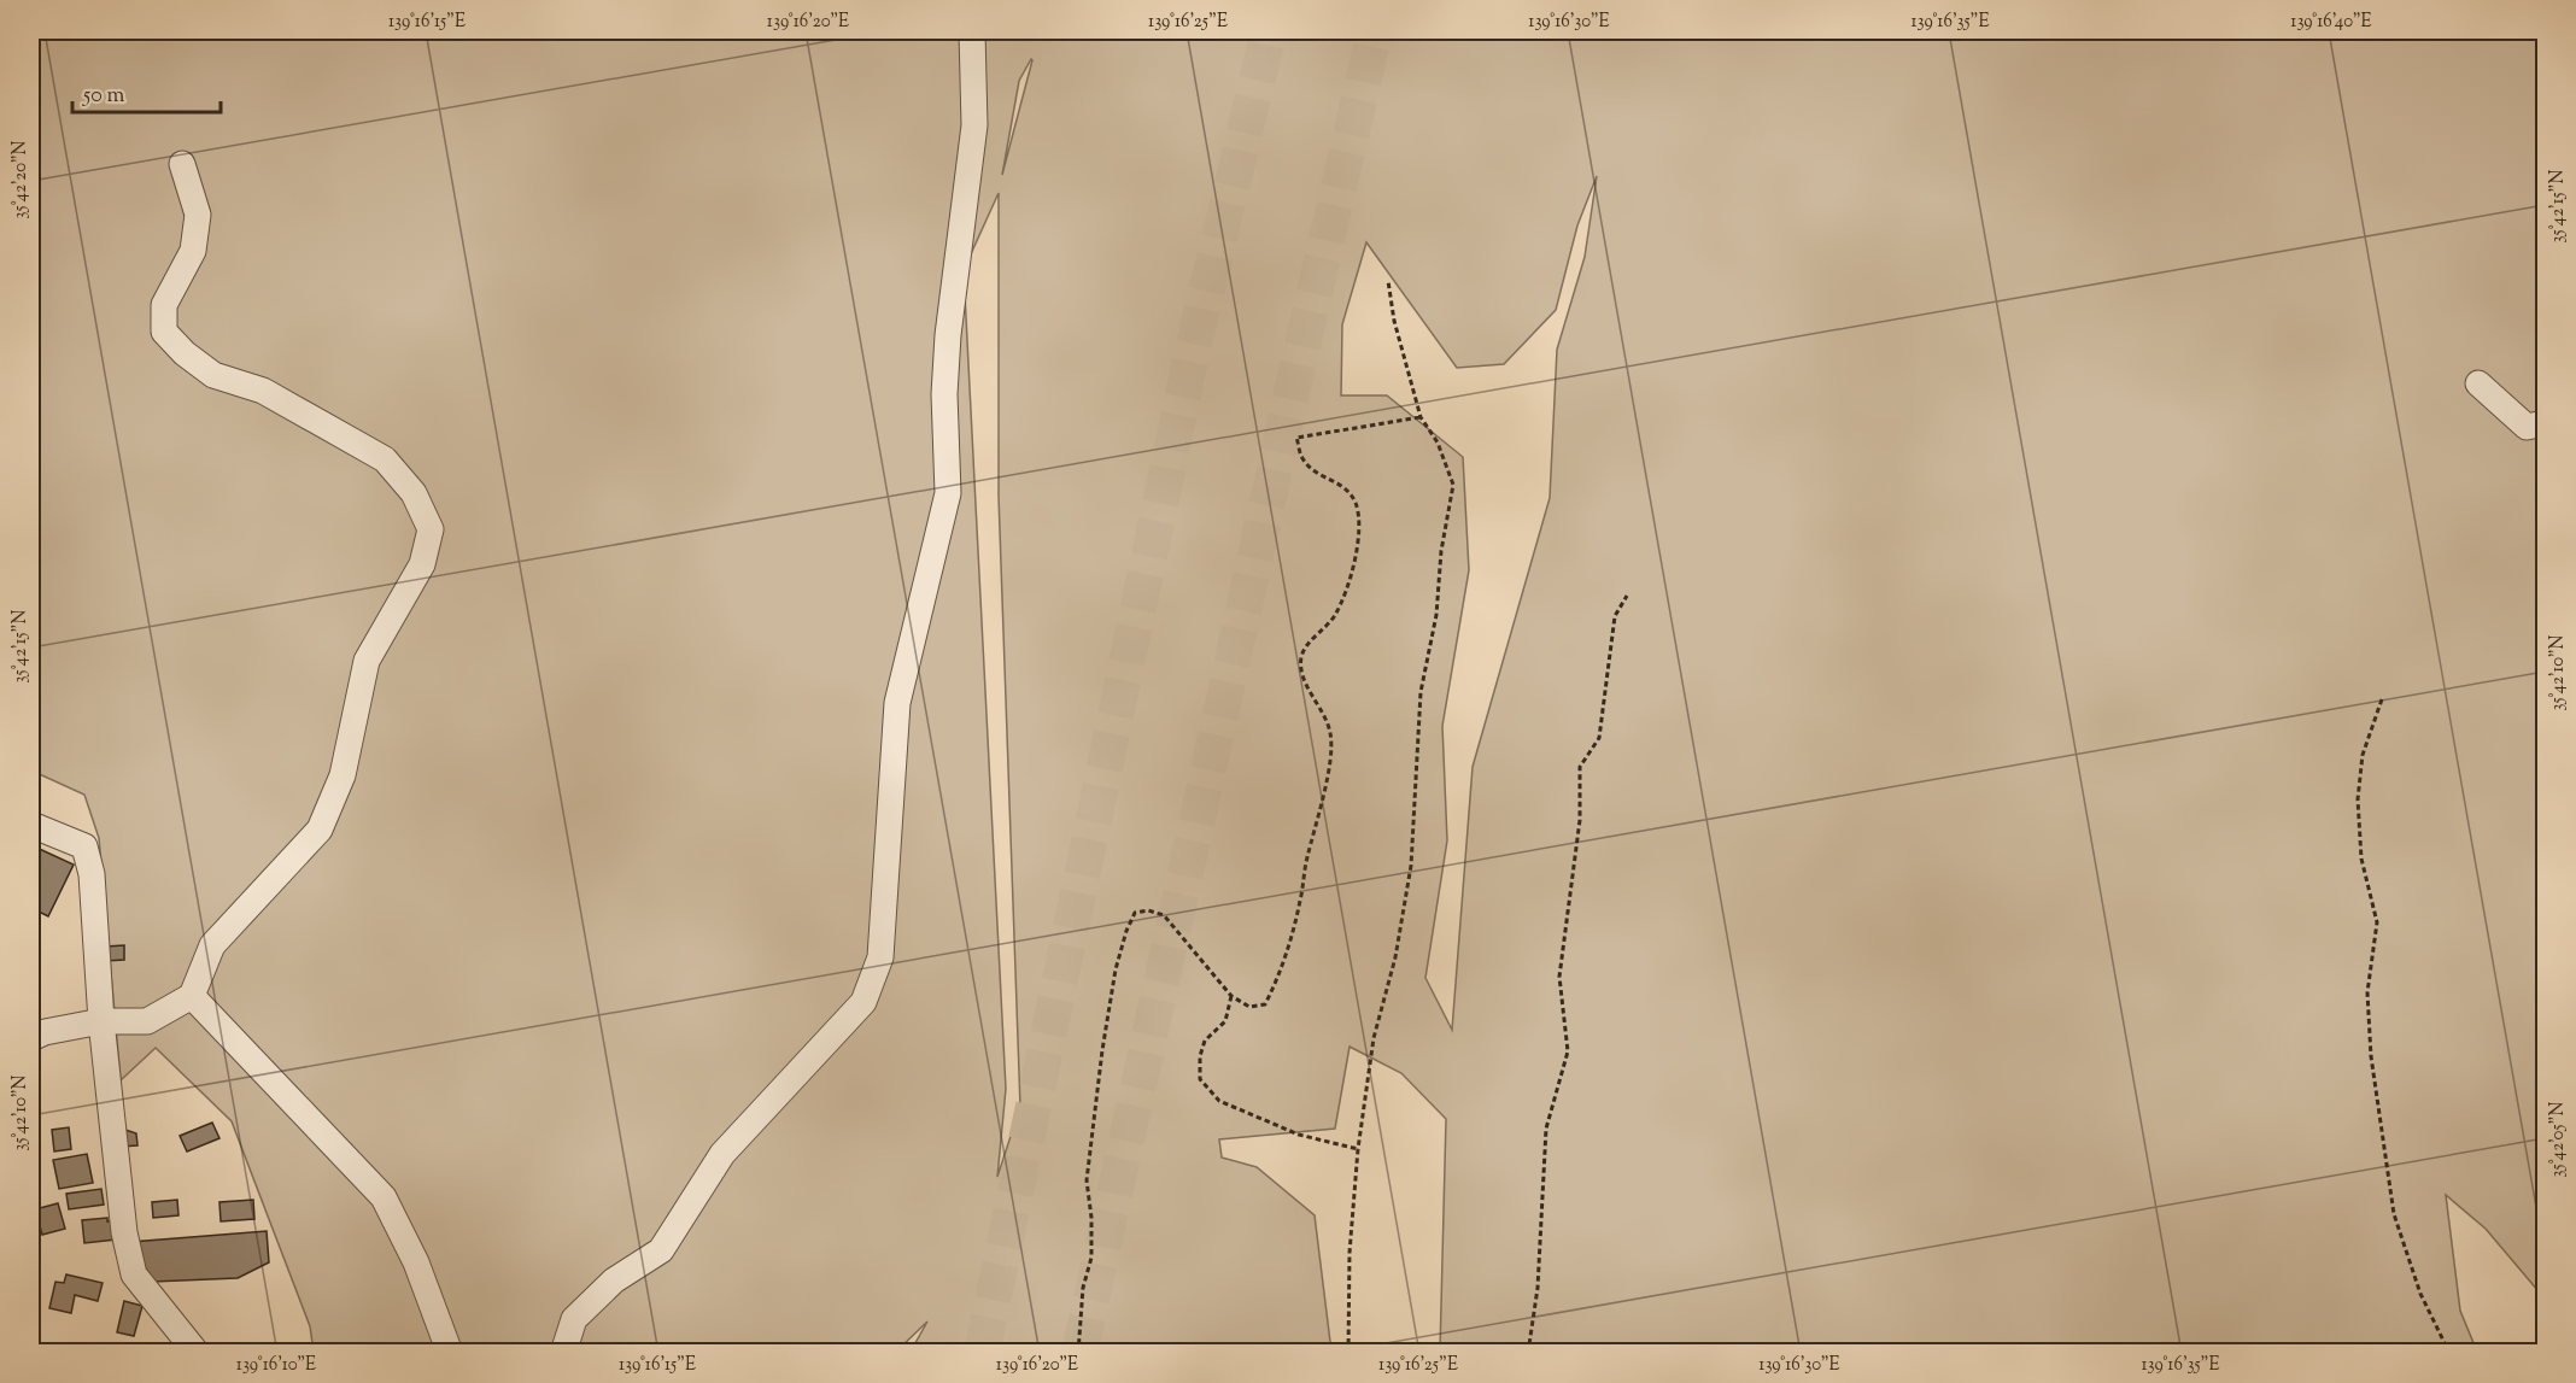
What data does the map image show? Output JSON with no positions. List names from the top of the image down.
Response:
{
  "scale_bar": "50 m",
  "coordinates": [
    "139°16'15\"E",
    "139°16'20\"E",
    "139°16'25\"E",
    "139°16'30\"E",
    "139°16'35\"E",
    "139°16'40\"E",
    "35°42'20\"N",
    "35°42'15\"N",
    "35°42'10\"N",
    "35°42'05\"N",
    "139°16'10\"E"
  ]
}
